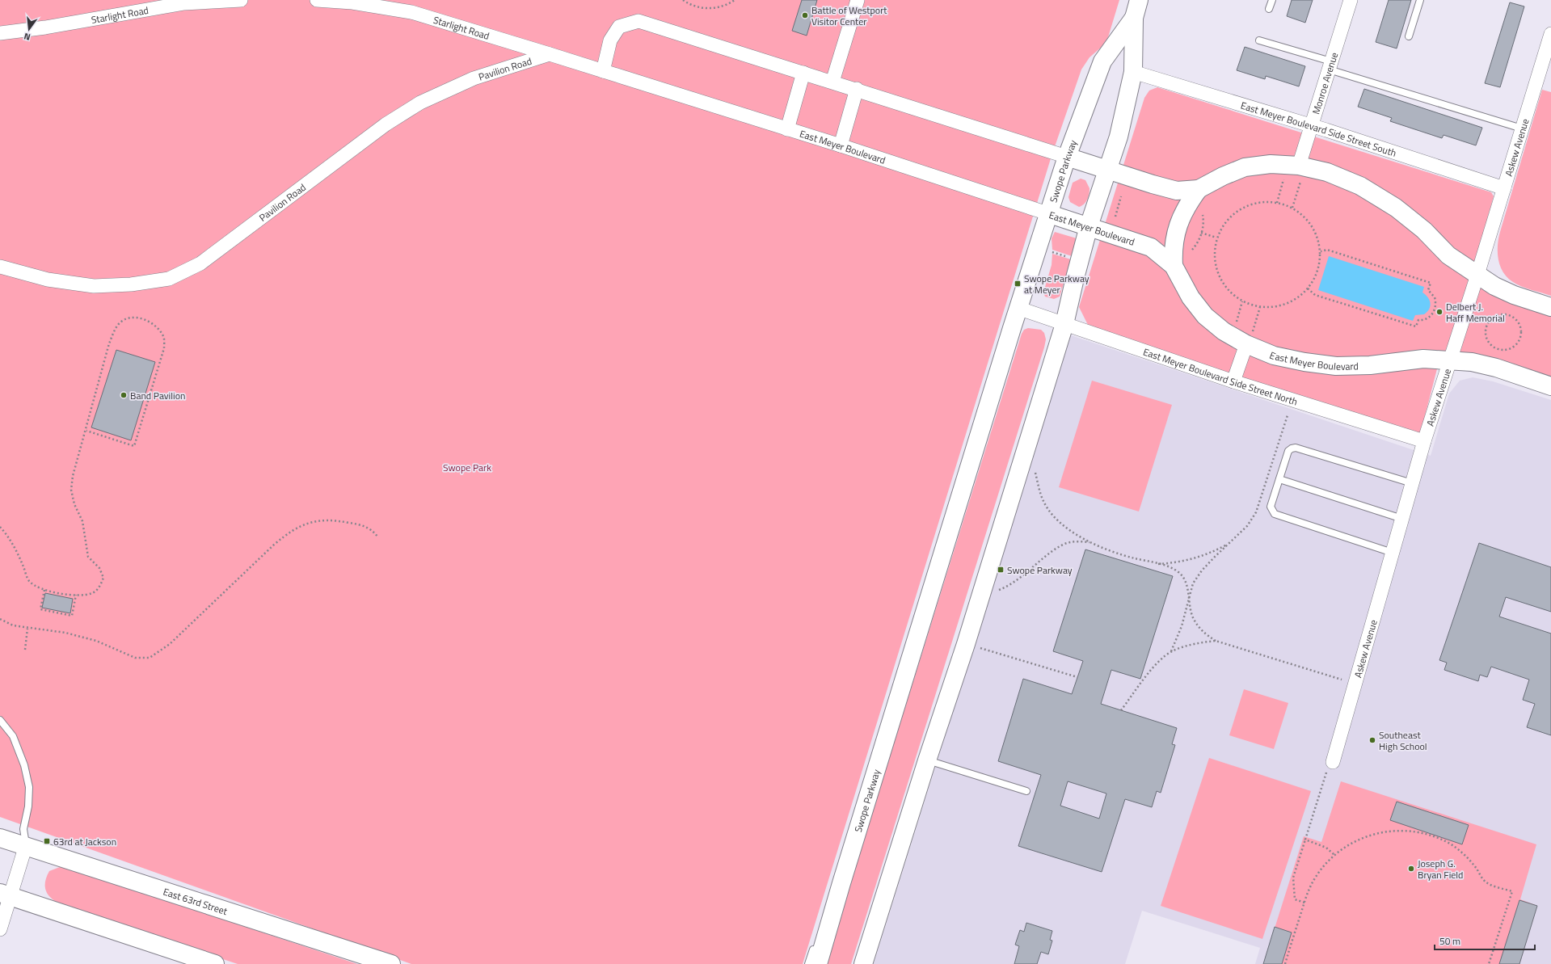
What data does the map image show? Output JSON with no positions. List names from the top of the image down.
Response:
{
  "streets": {
    "main road": ["East Meyer Boulevard", "Swope Parkway", "East 63rd Street"],
    "street": [
      "Starlight Road",
      "Pavilion Road",
      "Monroe Avenue",
      "East Meyer Boulevard Side Street South",
      "Askew Avenue",
      "East Meyer Boulevard Side Street North"
    ]
  },
  "crossings": [
    ["Starlight Road", "Pavilion Road"],
    ["Starlight Road", "East Meyer Boulevard"],
    ["Monroe Avenue", "East Meyer Boulevard Side Street South"],
    ["East Meyer Boulevard Side Street South", "Askew Avenue"],
    ["East Meyer Boulevard Side Street South", "Swope Parkway"],
    ["East Meyer Boulevard", "Askew Avenue"],
    ["East Meyer Boulevard", "Swope Parkway"],
    ["Askew Avenue", "East Meyer Boulevard Side Street North"],
    ["Swope Parkway", "East Meyer Boulevard Side Street North"]
  ],
  "parks": ["Swope Park"],
  "places": {
    "other": [
      "Battle of Westport Visitor Center",
      "Delbert J. Haff Memorial",
      "Band Pavilion",
      "Southeast High School",
      "Joseph G. Bryan Field"
    ],
    "transit": ["Swope Parkway at Meyer", "Swope Parkway", "63rd at Jackson"]
  },
  "scale_bar": "50 m",
  "north": "bottom"
}
